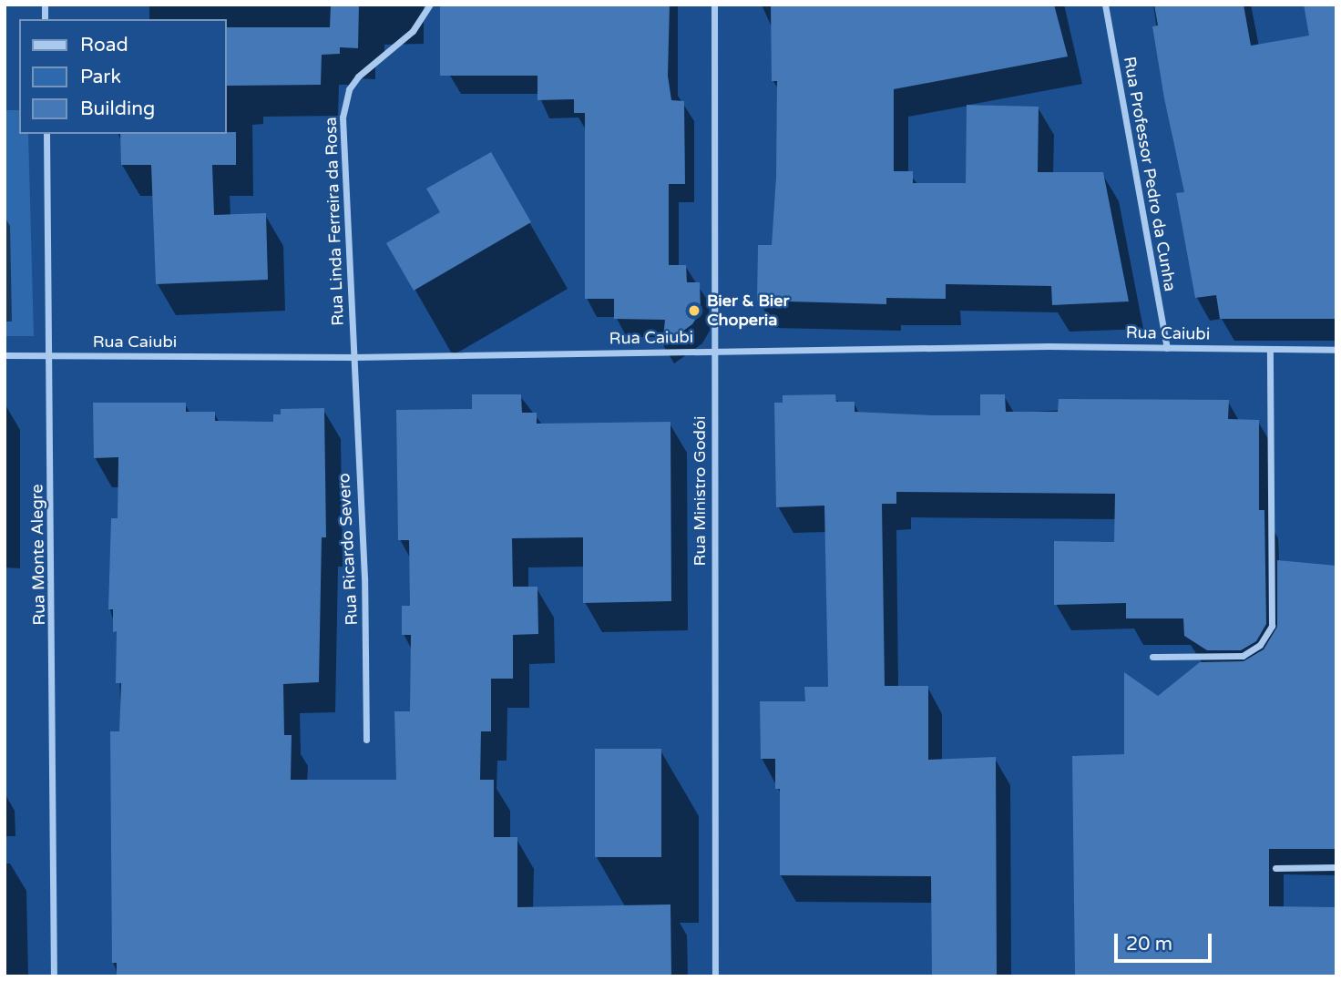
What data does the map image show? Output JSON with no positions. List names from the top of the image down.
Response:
{
  "streets": {
    "street": [
      "Rua Professor Pedro da Cunha",
      "Rua Linda Ferreira da Rosa",
      "Rua Caiubi",
      "Rua Ministro Godói",
      "Rua Ricardo Severo",
      "Rua Monte Alegre"
    ]
  },
  "crossings": [
    ["Rua Professor Pedro da Cunha", "Rua Caiubi"],
    ["Rua Linda Ferreira da Rosa", "Rua Caiubi"],
    ["Rua Linda Ferreira da Rosa", "Rua Ricardo Severo"],
    ["Rua Caiubi", "Rua Ministro Godói"],
    ["Rua Caiubi", "Rua Ricardo Severo"],
    ["Rua Caiubi", "Rua Monte Alegre"]
  ],
  "places": ["Bier & Bier Choperia"],
  "legend": ["Road", "Park", "Building"],
  "scale_bar": "20 m"
}
